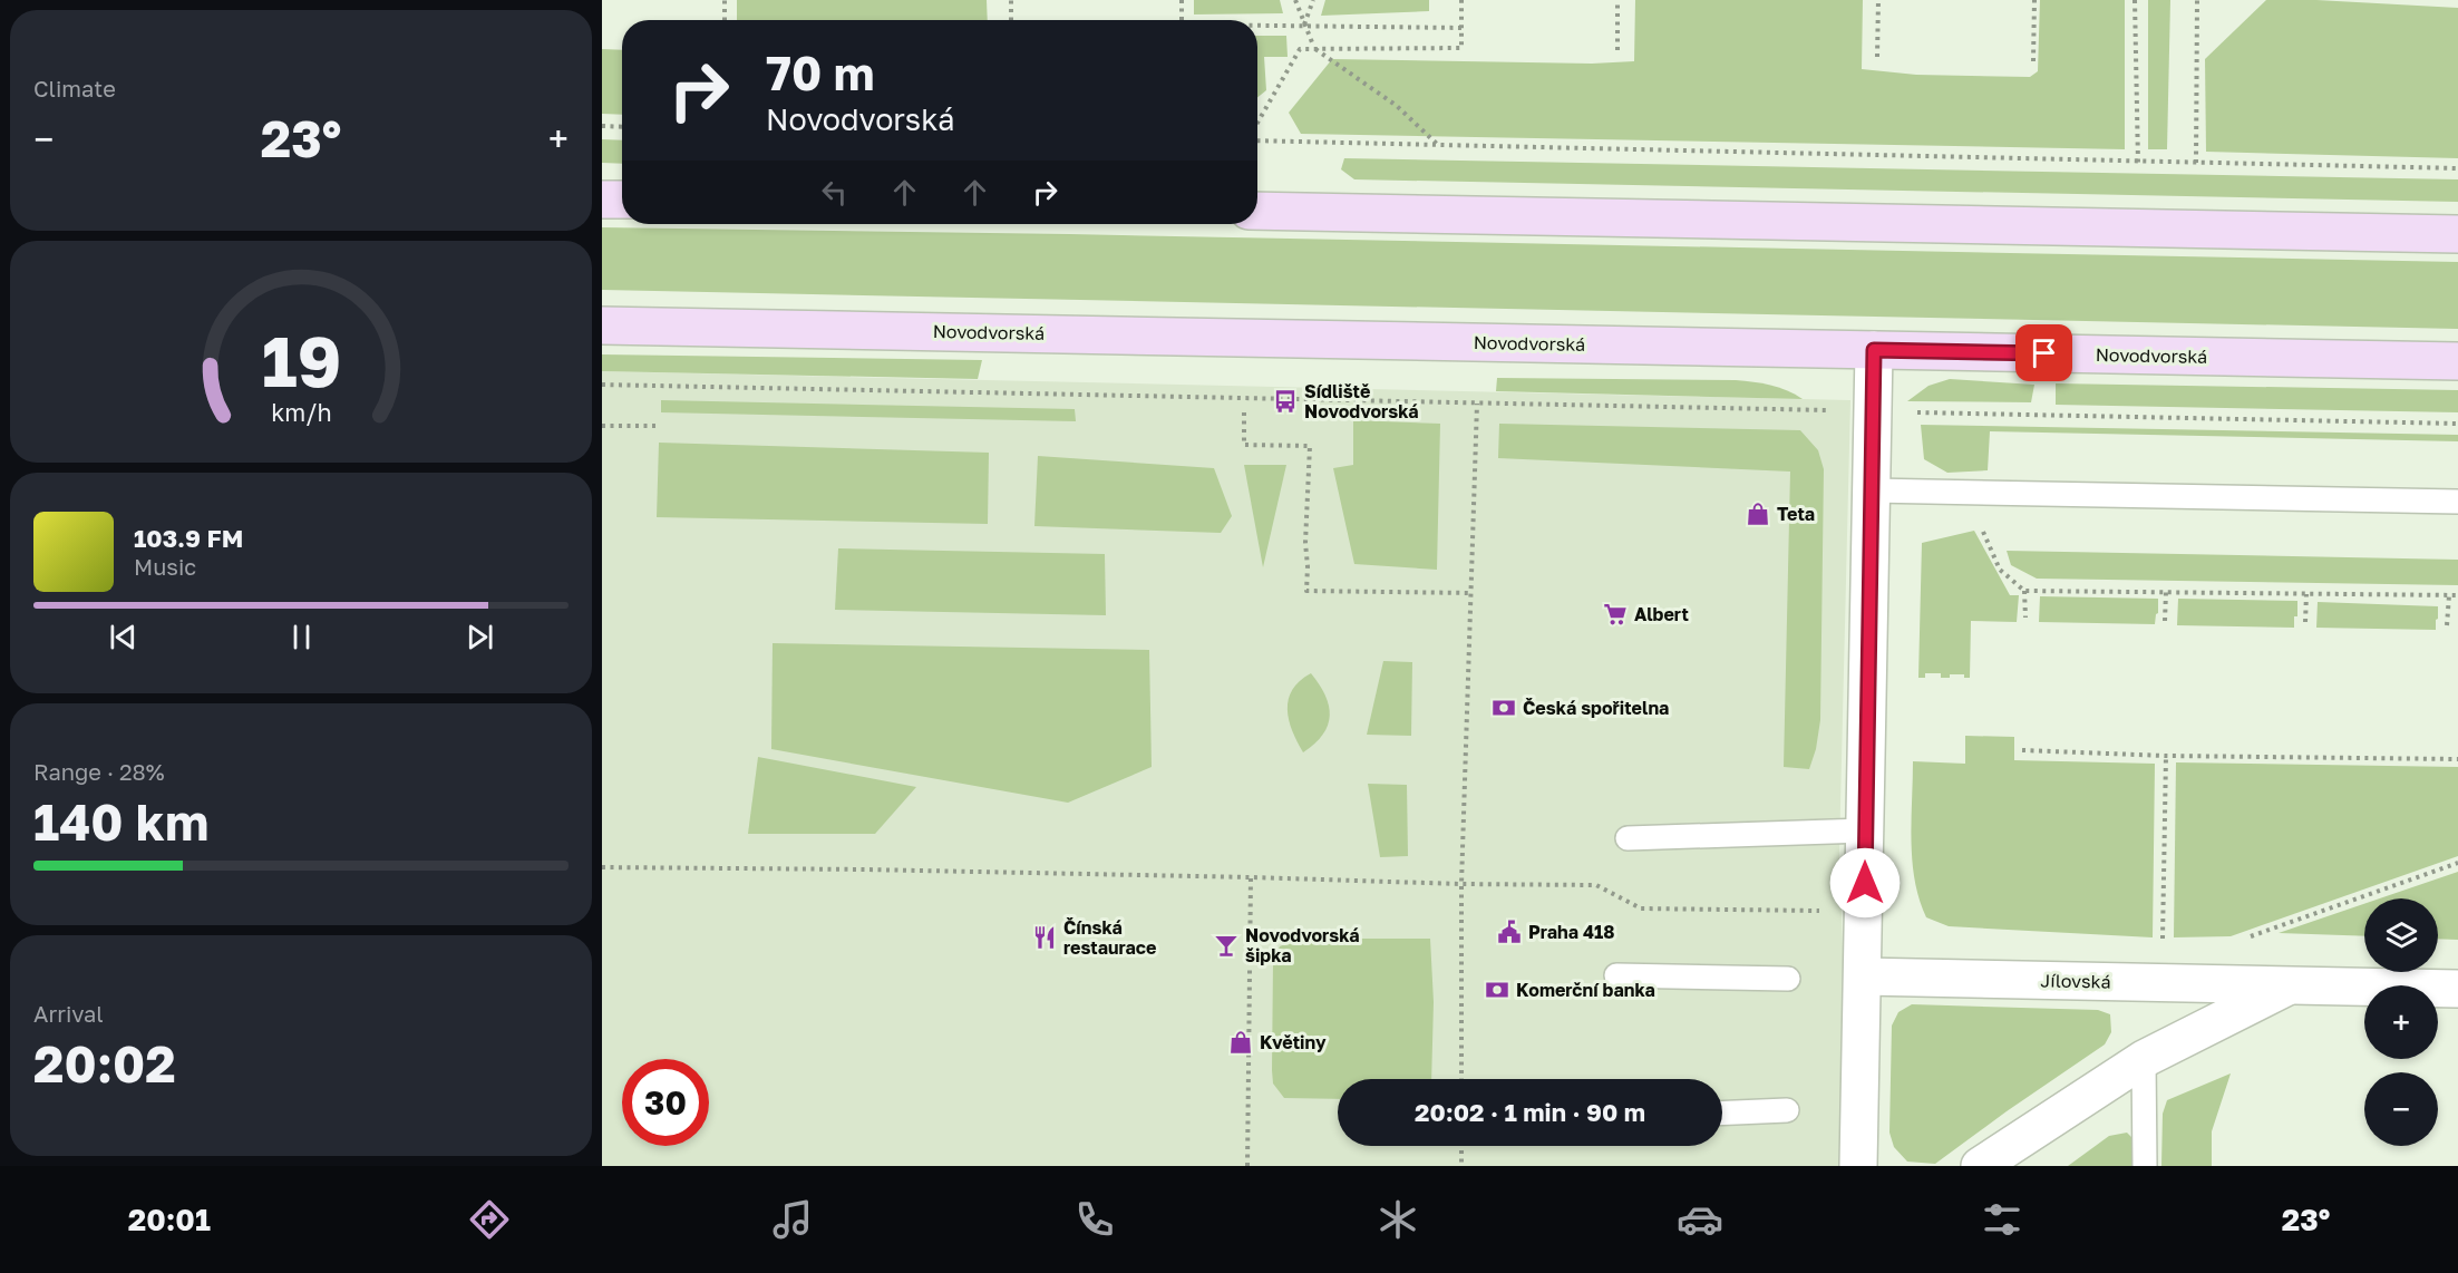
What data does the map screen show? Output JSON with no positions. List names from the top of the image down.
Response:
{
  "streets": {
    "main road": ["Novodvorská"],
    "street": ["Jílovská"]
  },
  "places": {
    "bus stop": ["Sídliště Novodvorská"],
    "shop": ["Teta", "Květiny"],
    "supermarket": ["Albert"],
    "bank": ["Česká spořitelna", "Komerční banka"],
    "public building": ["Praha 418"],
    "restaurant": ["Čínská restaurace"],
    "bar": ["Novodvorská šipka"]
  },
  "page": {
    "tile": [
      "Climate",
      ["Range · 28%", "140 km"],
      ["Arrival", "20:02"]
    ],
    "turn": ["70 m", "Novodvorská"],
    "heat": ["−", "23°", "+"],
    "song": ["103.9 FM", "Music"],
    "map_buttons": ["+", "−"],
    "limit": "30",
    "trip": "20:02 · 1 min · 90 m",
    "tabs": ["20:01", "23°"],
    "gauge": ["19", "km/h"]
  }
}
